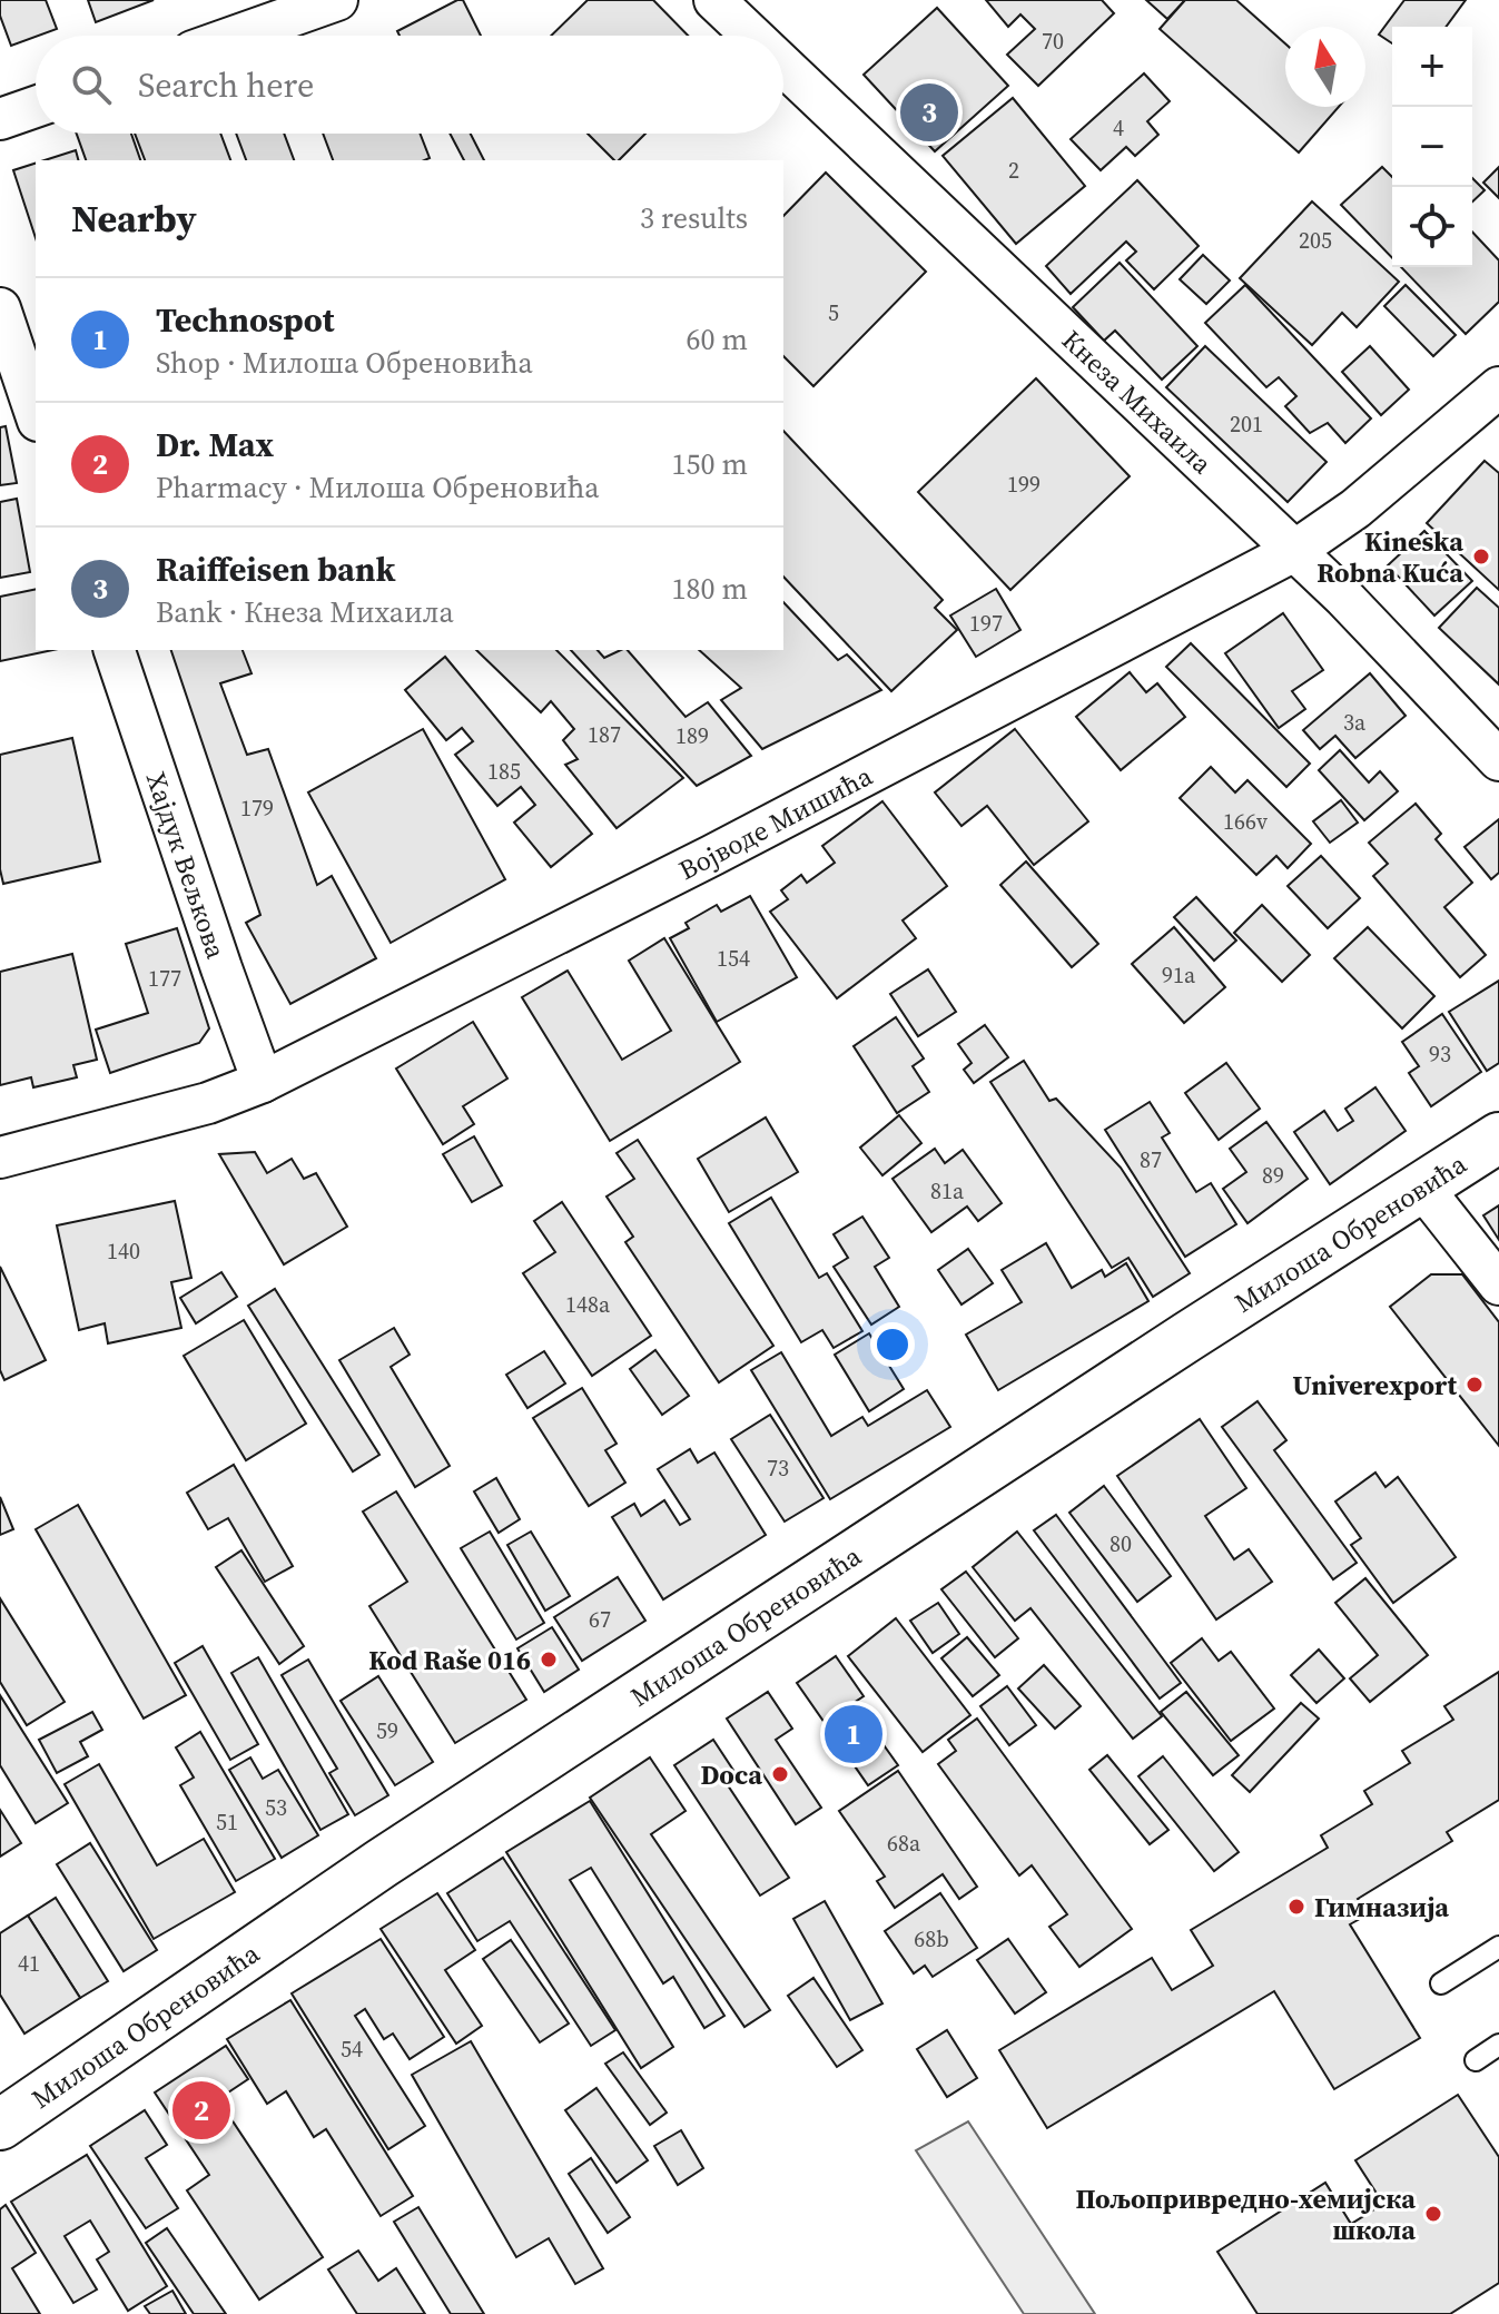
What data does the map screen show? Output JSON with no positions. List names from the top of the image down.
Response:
{
  "streets": {
    "street": [
      "Кнеза Михаила",
      "Војводе Мишића",
      "Хајдук Вељкова",
      "Милоша Обреновића"
    ]
  },
  "crossings": [
    ["Кнеза Михаила", "Војводе Мишића"],
    ["Војводе Мишића", "Хајдук Вељкова"]
  ],
  "places": [
    "Kineska Robna Kuća",
    "Univerexport",
    "Kod Raše 016",
    "Doca",
    "Гимназија",
    "Пољопривредно-хемијска школа"
  ],
  "house_numbers": [
    "70",
    "4",
    "2",
    "205",
    "5",
    "201",
    "199",
    "197",
    "3a",
    "187",
    "189",
    "185",
    "179",
    "166v",
    "154",
    "91a",
    "177",
    "93",
    "87",
    "89",
    "81a",
    "140",
    "148a",
    "73",
    "80",
    "67",
    "59",
    "53",
    "51",
    "68a",
    "68b",
    "41",
    "54"
  ],
  "north": "top",
  "page": {
    "map_buttons": ["+", "−"],
    "search": "Search here",
    "pins": ["3", "1", "2"],
    "heading": ["Nearby", "3 results"],
    "list": [
      {
        "mark": "1",
        "name": "Technospot",
        "note": "Shop · Милоша Обреновића",
        "value": "60 m"
      },
      {
        "mark": "2",
        "name": "Dr. Max",
        "note": "Pharmacy · Милоша Обреновића",
        "value": "150 m"
      },
      {
        "mark": "3",
        "name": "Raiffeisen bank",
        "note": "Bank · Кнеза Михаила",
        "value": "180 m"
      }
    ]
  }
}
